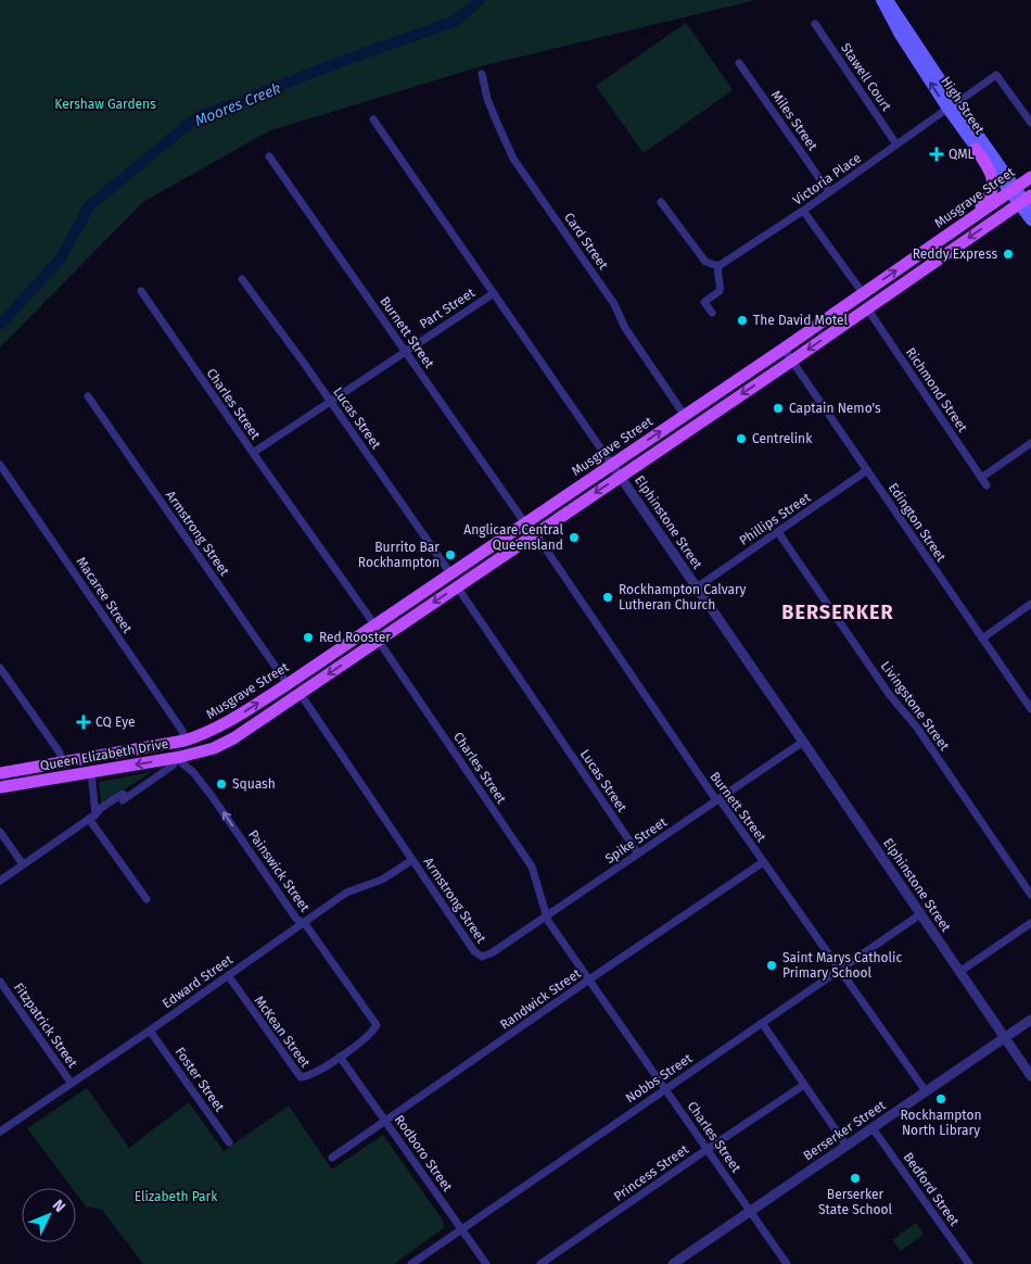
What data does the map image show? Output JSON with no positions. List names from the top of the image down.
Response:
{
  "streets": {
    "main road": ["High Street", "Musgrave Street", "Queen Elizabeth Drive"],
    "street": [
      "Stawell Court",
      "Miles Street",
      "Victoria Place",
      "Card Street",
      "Part Street",
      "Burnett Street",
      "Richmond Street",
      "Charles Street",
      "Lucas Street",
      "Phillips Street",
      "Elphinstone Street",
      "Edington Street",
      "Armstrong Street",
      "Macaree Street",
      "Livingstone Street",
      "Spike Street",
      "Painswick Street",
      "Edward Street",
      "Randwick Street",
      "Fitzpatrick Street",
      "McKean Street",
      "Nobbs Street",
      "Foster Street",
      "Berserker Street",
      "Rodboro Street",
      "Princess Street",
      "Bedford Street"
    ]
  },
  "crossings": [
    ["Stawell Court", "Victoria Place"],
    ["High Street", "Victoria Place"],
    ["High Street", "Musgrave Street"],
    ["Miles Street", "Victoria Place"],
    ["Musgrave Street", "Card Street"],
    ["Musgrave Street", "Burnett Street"],
    ["Musgrave Street", "Charles Street"],
    ["Musgrave Street", "Lucas Street"],
    ["Musgrave Street", "Elphinstone Street"],
    ["Musgrave Street", "Edington Street"],
    ["Musgrave Street", "Armstrong Street"],
    ["Musgrave Street", "Queen Elizabeth Drive"],
    ["Part Street", "Burnett Street"],
    ["Part Street", "Charles Street"],
    ["Part Street", "Lucas Street"],
    ["Part Street", "Elphinstone Street"],
    ["Burnett Street", "Spike Street"],
    ["Burnett Street", "Randwick Street"],
    ["Burnett Street", "Nobbs Street"],
    ["Burnett Street", "Berserker Street"],
    ["Charles Street", "Spike Street"],
    ["Charles Street", "Randwick Street"],
    ["Charles Street", "Nobbs Street"],
    ["Charles Street", "Berserker Street"],
    ["Charles Street", "Princess Street"],
    ["Lucas Street", "Spike Street"],
    ["Phillips Street", "Elphinstone Street"],
    ["Phillips Street", "Edington Street"],
    ["Phillips Street", "Livingstone Street"],
    ["Elphinstone Street", "Spike Street"],
    ["Elphinstone Street", "Nobbs Street"],
    ["Elphinstone Street", "Berserker Street"],
    ["Armstrong Street", "Queen Elizabeth Drive"],
    ["Armstrong Street", "Spike Street"],
    ["Armstrong Street", "Edward Street"],
    ["Macaree Street", "Queen Elizabeth Drive"],
    ["Queen Elizabeth Drive", "Painswick Street"],
    ["Painswick Street", "Edward Street"],
    ["Painswick Street", "McKean Street"],
    ["Edward Street", "Fitzpatrick Street"],
    ["Edward Street", "McKean Street"],
    ["Edward Street", "Foster Street"],
    ["Randwick Street", "Rodboro Street"],
    ["McKean Street", "Rodboro Street"],
    ["Nobbs Street", "Rodboro Street"],
    ["Berserker Street", "Bedford Street"]
  ],
  "one_way": ["Painswick Street"],
  "districts": ["BERSERKER"],
  "water": ["Moores Creek"],
  "parks": ["Kershaw Gardens", "Elizabeth Park"],
  "places": {
    "health": ["QML", "CQ Eye"],
    "other": [
      "Reddy Express",
      "The David Motel",
      "Captain Nemo's",
      "Centrelink",
      "Anglicare Central Queensland",
      "Burrito Bar Rockhampton",
      "Rockhampton Calvary Lutheran Church",
      "Red Rooster",
      "Squash",
      "Saint Marys Catholic Primary School",
      "Rockhampton North Library",
      "Berserker State School"
    ]
  },
  "north": "top right"
}
